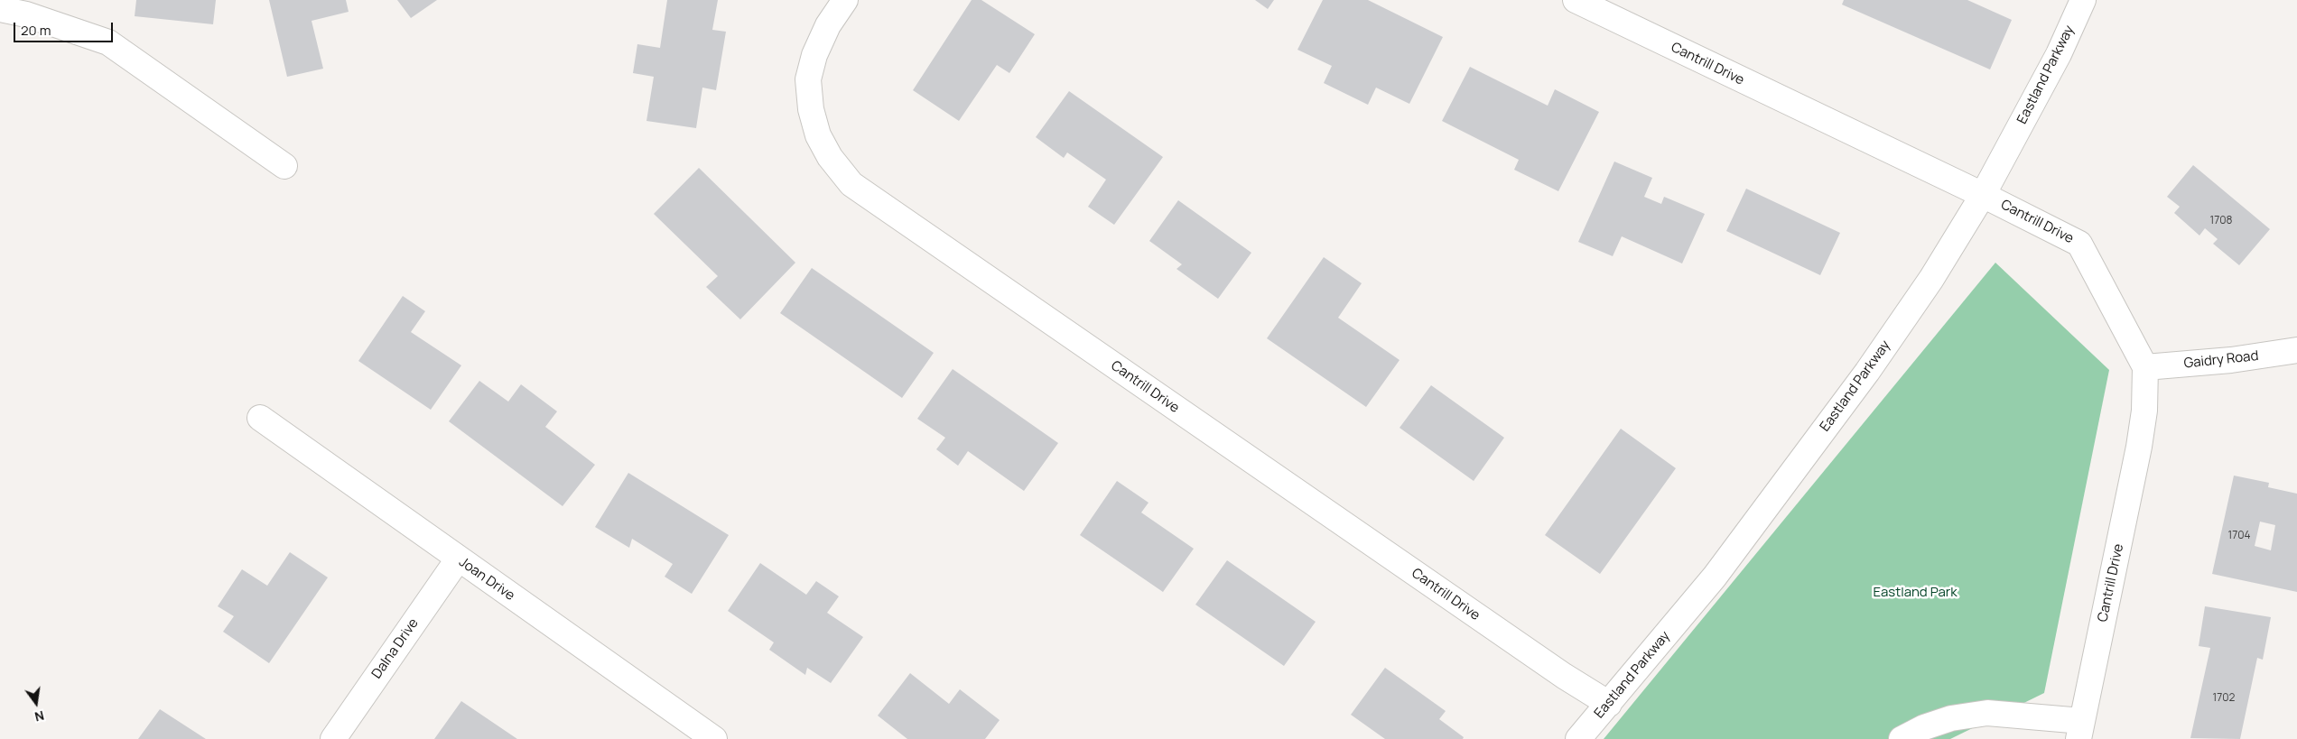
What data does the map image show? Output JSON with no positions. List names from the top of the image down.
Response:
{
  "streets": {
    "street": [
      "Cantrill Drive",
      "Eastland Parkway",
      "Gaidry Road",
      "Joan Drive",
      "Dalna Drive"
    ]
  },
  "crossings": [
    ["Cantrill Drive", "Eastland Parkway"],
    ["Cantrill Drive", "Gaidry Road"],
    ["Joan Drive", "Dalna Drive"]
  ],
  "parks": ["Eastland Park"],
  "house_numbers": ["1708", "1704", "1702"],
  "scale_bar": "20 m",
  "north": "bottom"
}
